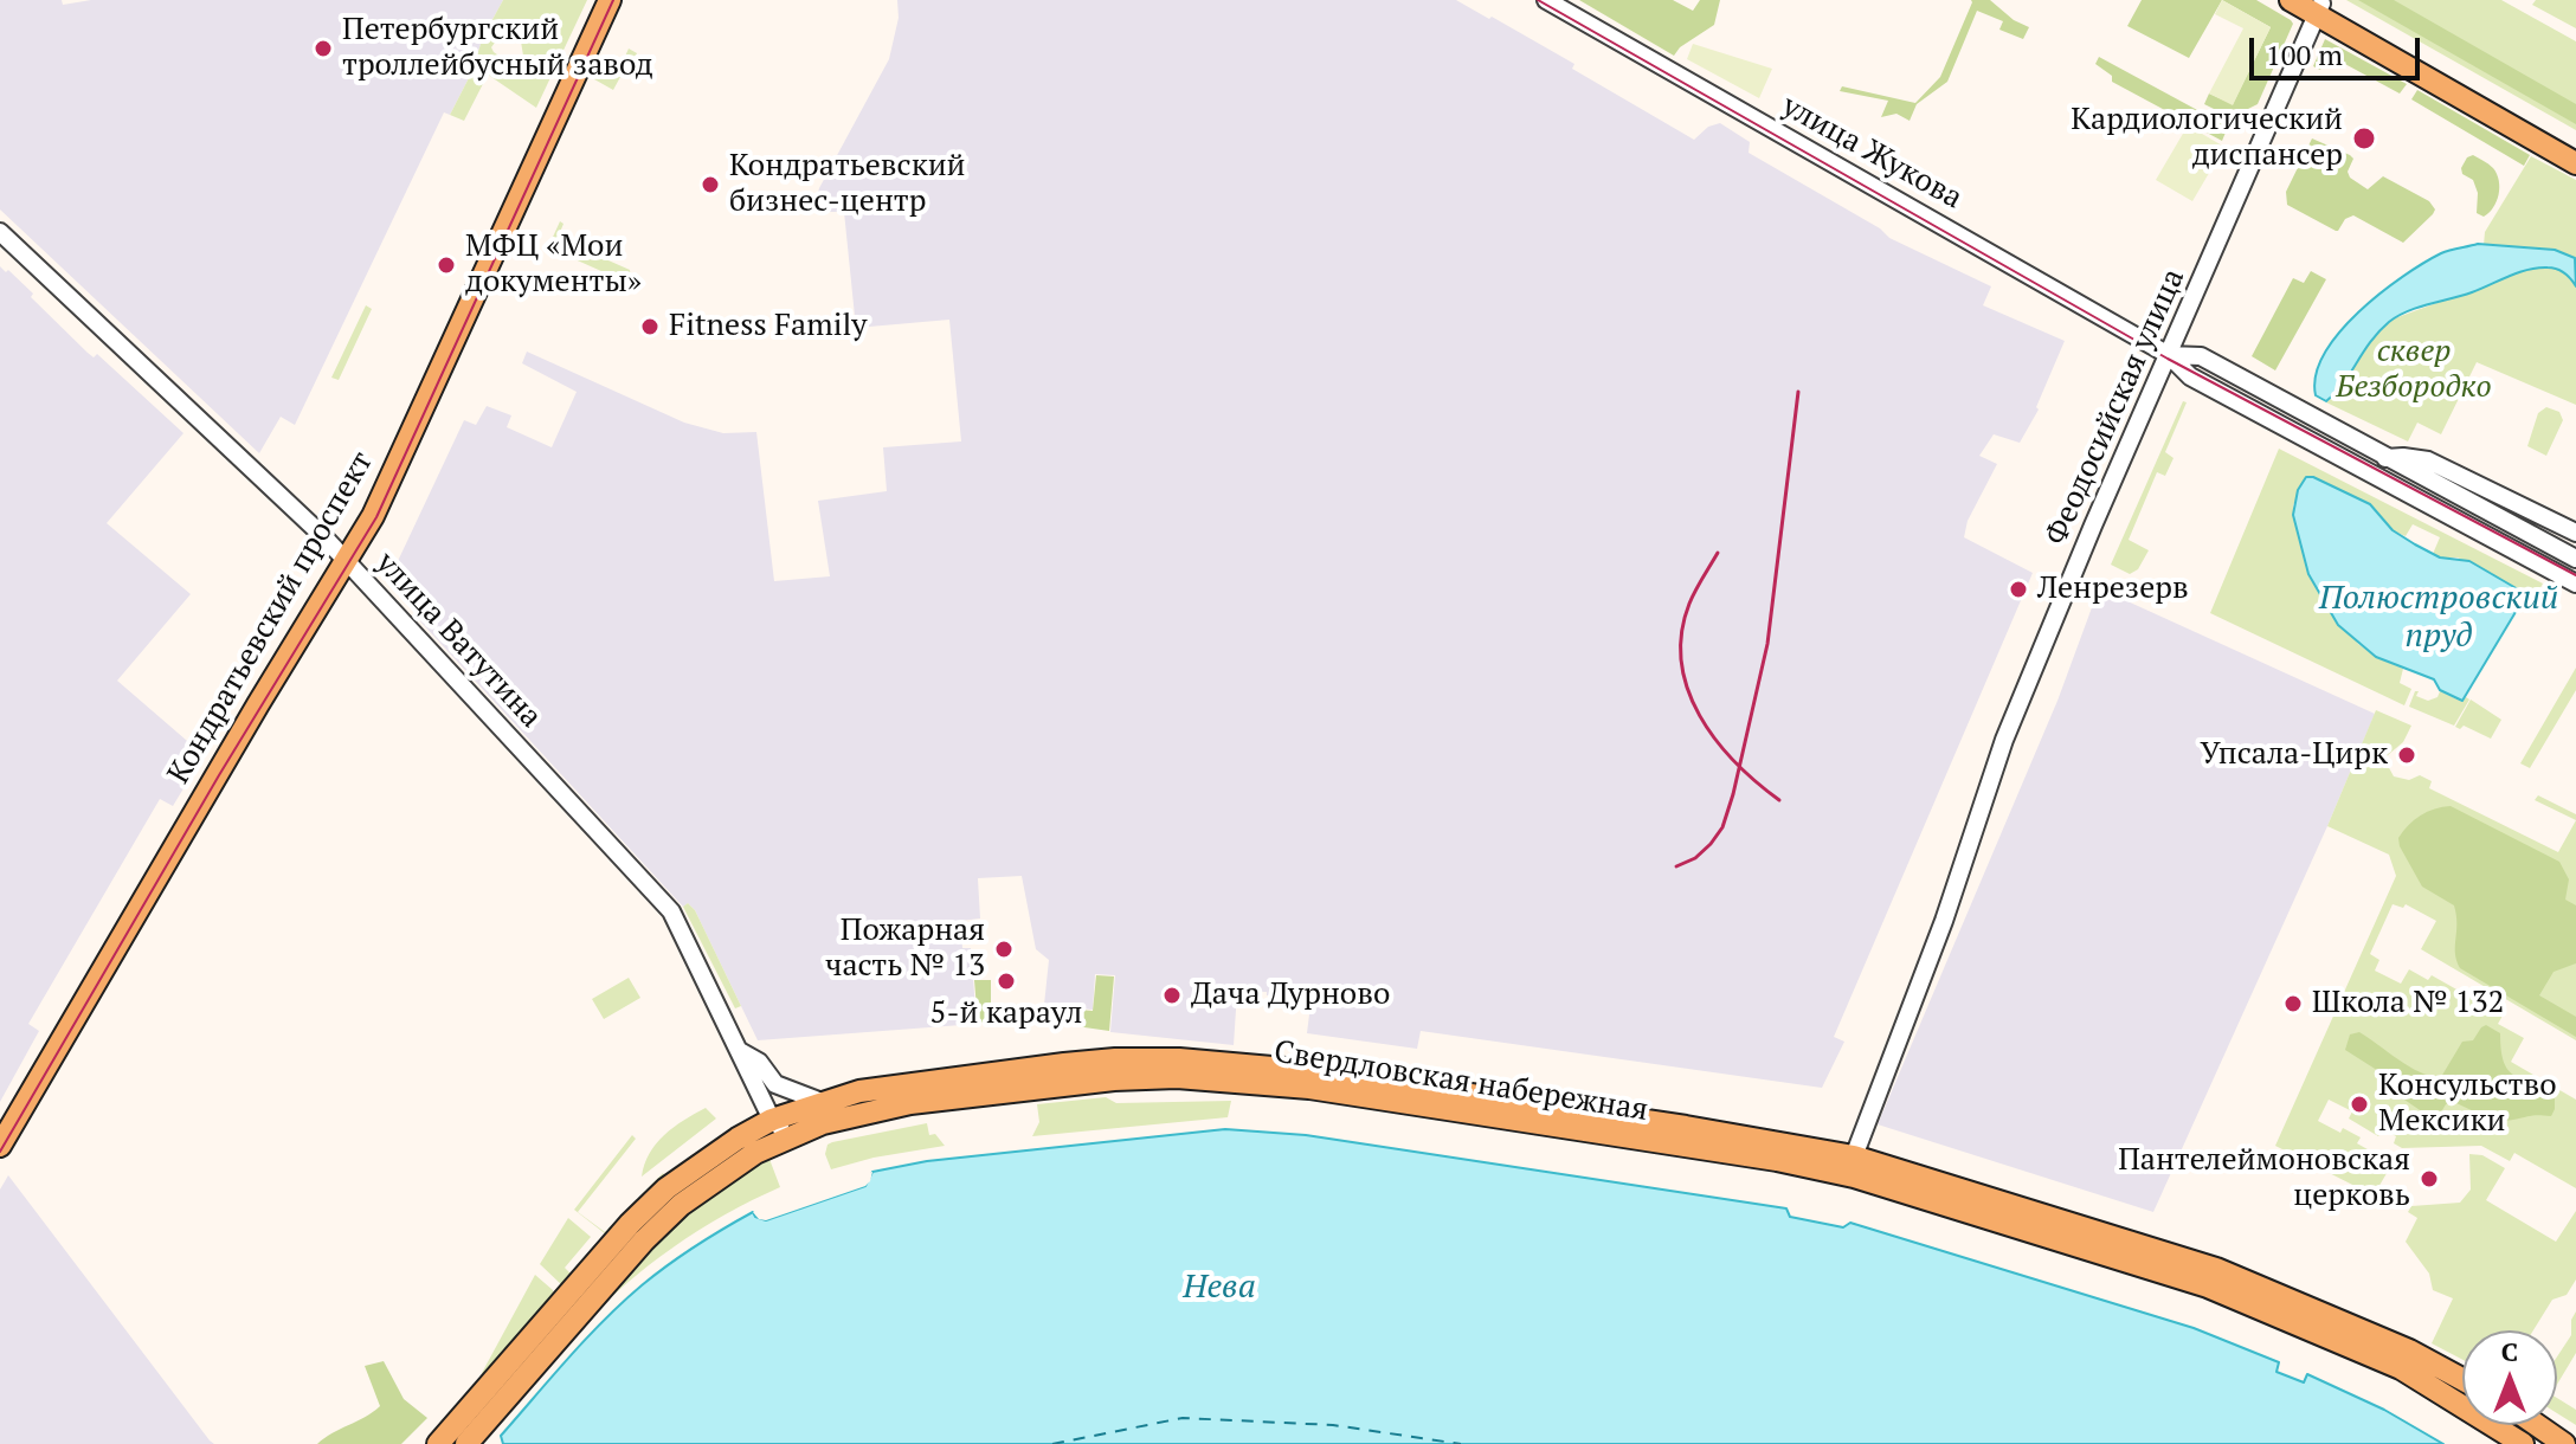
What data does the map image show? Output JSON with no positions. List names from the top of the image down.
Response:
{
  "streets": {
    "main road": ["Кондратьевский проспект", "Свердловская набережная"],
    "street": ["улица Жукова", "Феодосийская улица", "улица Ватутина"]
  },
  "crossings": [
    ["улица Жукова", "Феодосийская улица"],
    ["Феодосийская улица", "Свердловская набережная"],
    ["Кондратьевский проспект", "улица Ватутина"],
    ["улица Ватутина", "Свердловская набережная"]
  ],
  "water": ["Полюстровский пруд", "Нева"],
  "parks": ["сквер Безбородко"],
  "places": [
    "Петербургский троллейбусный завод",
    "Кардиологический диспансер",
    "Кондратьевский бизнес-центр",
    "МФЦ «Мои документы»",
    "Fitness Family",
    "Ленрезерв",
    "Упсала-Цирк",
    "Пожарная часть № 13",
    "5-й караул",
    "Дача Дурново",
    "Школа № 132",
    "Консульство Мексики",
    "Пантелеймоновская церковь"
  ],
  "scale_bar": "100 m",
  "north": "top"
}
